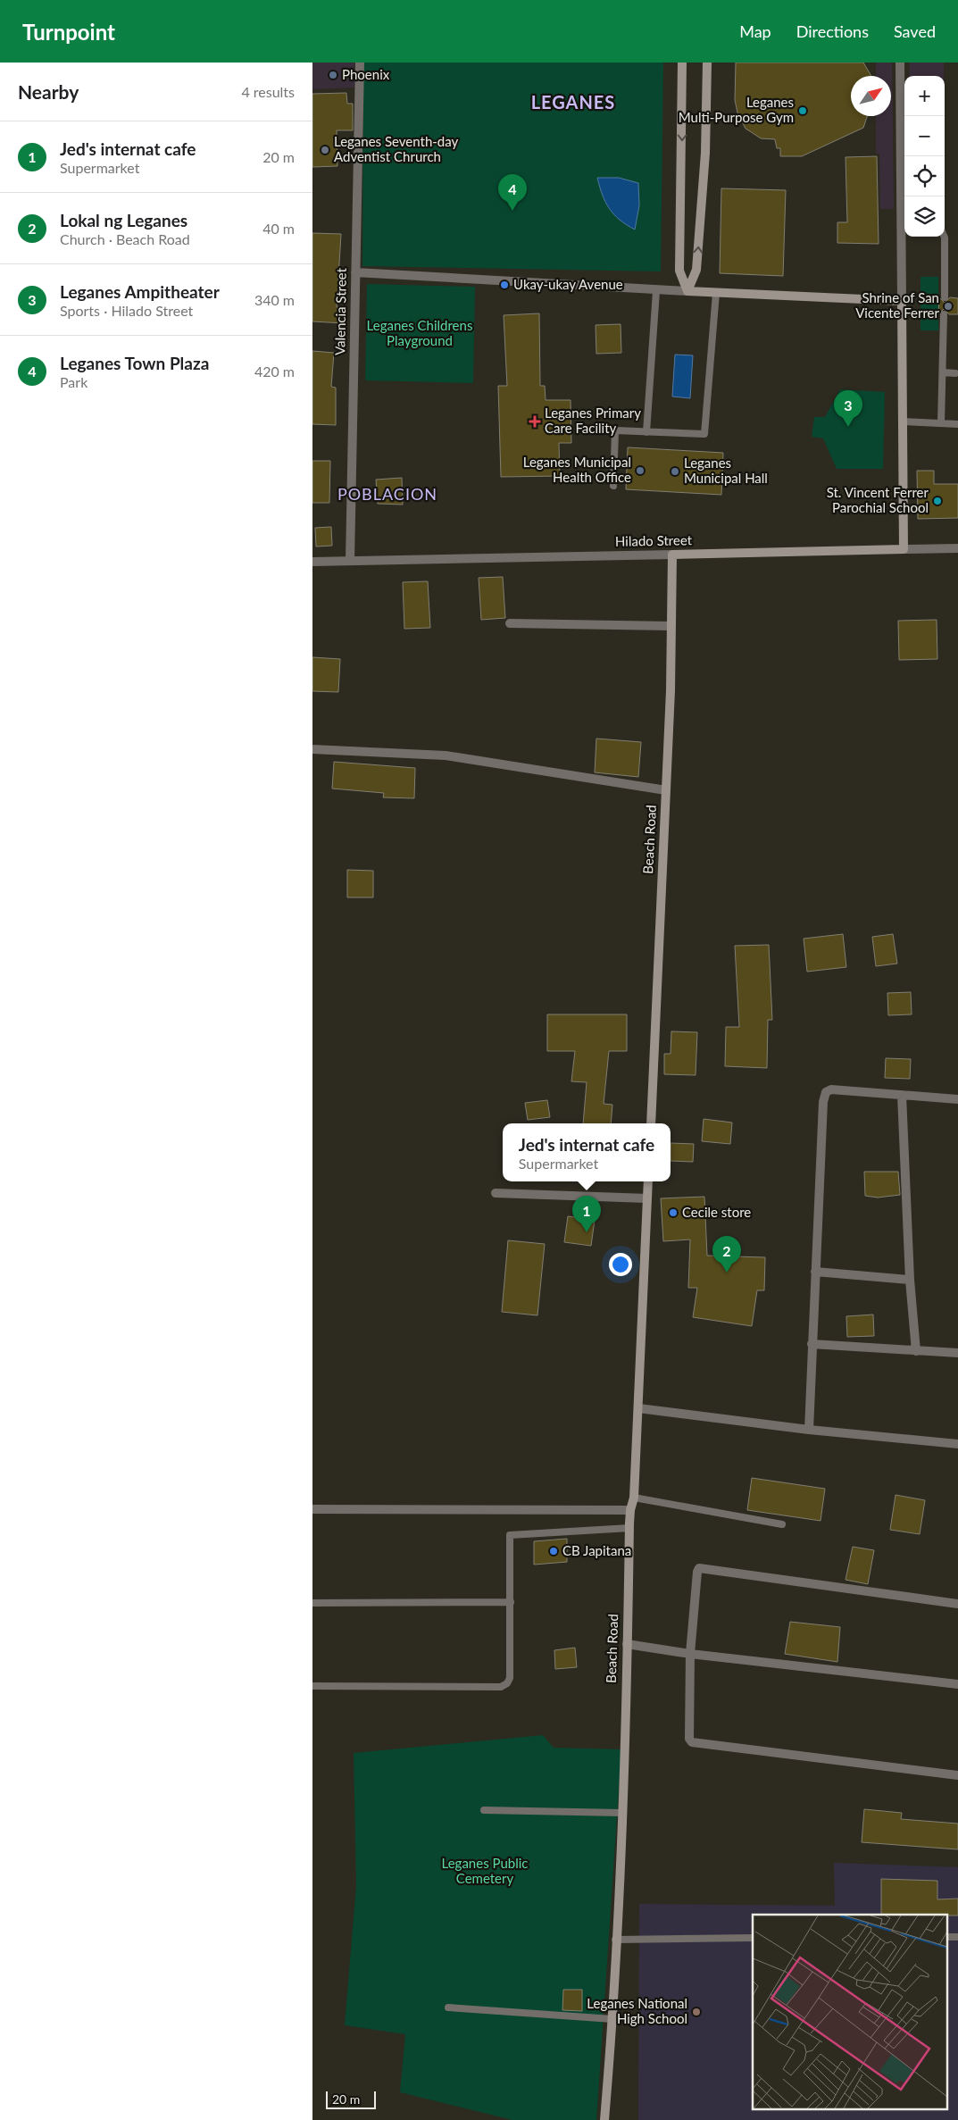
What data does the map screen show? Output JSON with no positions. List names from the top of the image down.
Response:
{
  "streets": {
    "main road": ["Hilado Street", "Beach Road"],
    "street": ["Valencia Street"]
  },
  "crossings": [
    ["Valencia Street", "Hilado Street"],
    ["Hilado Street", "Beach Road"]
  ],
  "districts": ["LEGANES", "POBLACION"],
  "parks": ["Leganes Childrens Playground", "Leganes Public Cemetery"],
  "places": {
    "other": [
      "Phoenix",
      "Leganes Multi-Purpose Gym",
      "Leganes Seventh-day Adventist Chrurch",
      "Ukay-ukay Avenue",
      "Shrine of San Vicente Ferrer",
      "Leganes Municipal Health Office",
      "Leganes Municipal Hall",
      "St. Vincent Ferrer Parochial School",
      "Cecile store",
      "CB Japitana",
      "Leganes National High School"
    ],
    "health": ["Leganes Primary Care Facility"]
  },
  "scale_bar": "20 m",
  "north": "top right",
  "page": {
    "header": "Turnpoint",
    "nav": ["Map", "Directions", "Saved"],
    "heading": ["Nearby", "4 results"],
    "map_buttons": ["+", "−"],
    "list": [
      {
        "mark": "1",
        "name": "Jed's internat cafe",
        "note": "Supermarket",
        "value": "20 m"
      },
      {
        "mark": "2",
        "name": "Lokal ng Leganes",
        "note": "Church · Beach Road",
        "value": "40 m"
      },
      {
        "mark": "3",
        "name": "Leganes Ampitheater",
        "note": "Sports · Hilado Street",
        "value": "340 m"
      },
      {
        "mark": "4",
        "name": "Leganes Town Plaza",
        "note": "Park",
        "value": "420 m"
      }
    ],
    "pins": [
      "4",
      "3",
      "1",
      "2"
    ],
    "popup": ["Jed's internat cafe", "Supermarket"],
    "scale": "20 m"
  }
}
